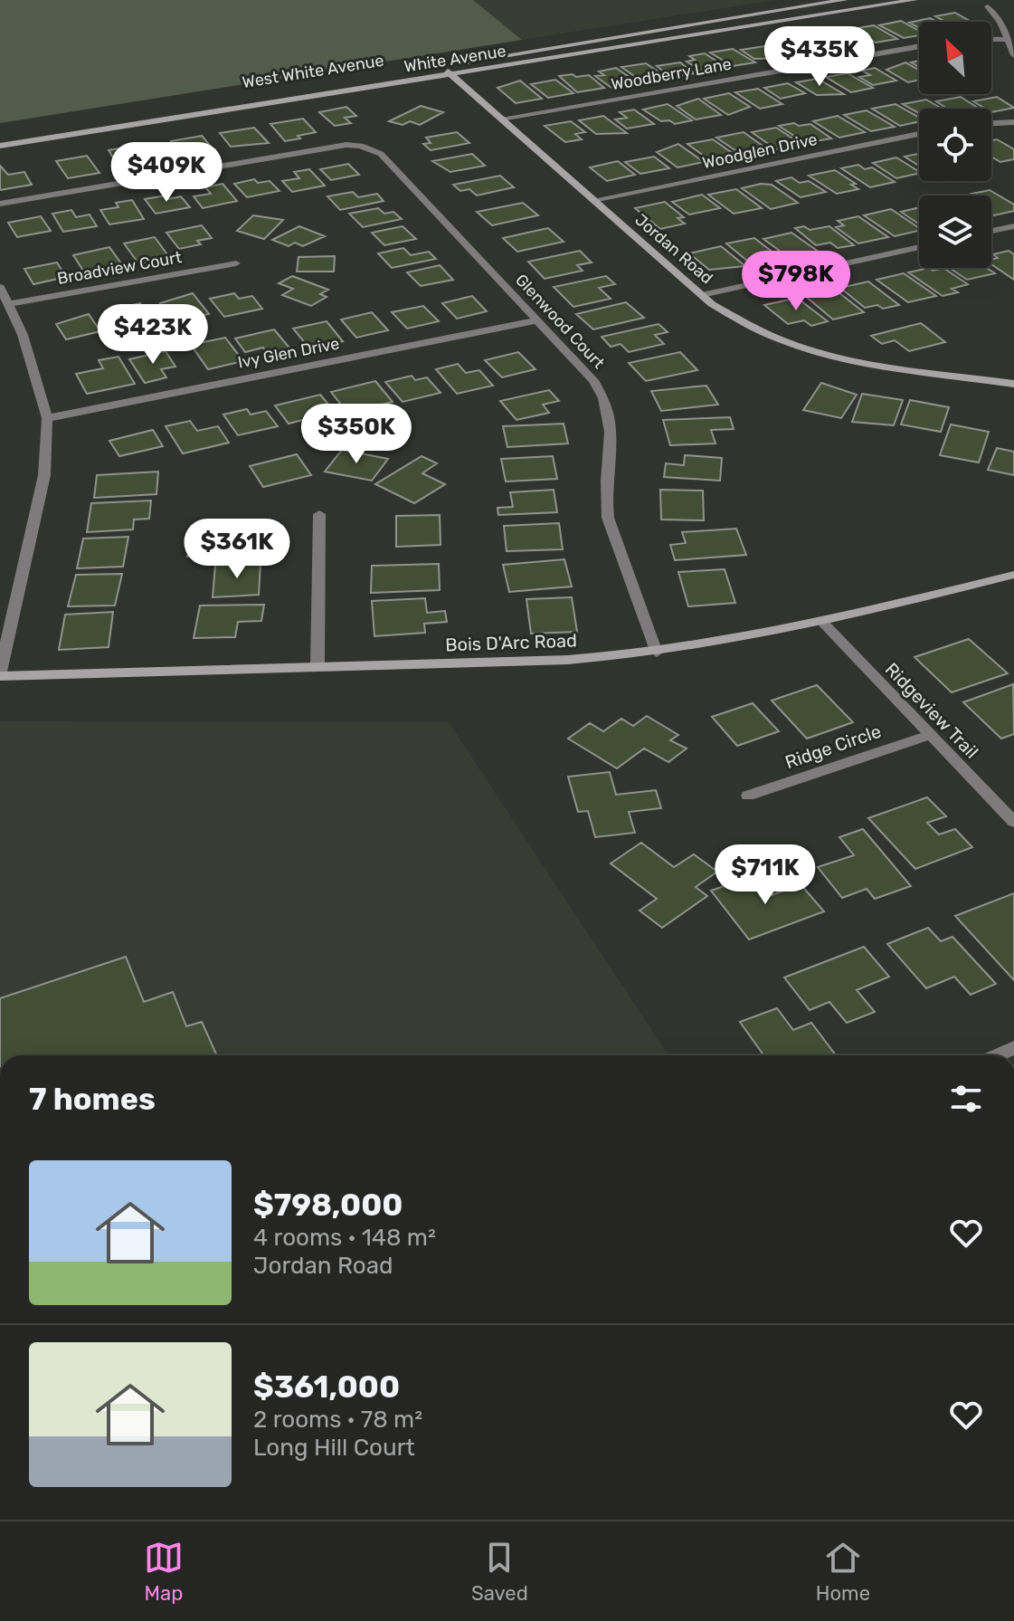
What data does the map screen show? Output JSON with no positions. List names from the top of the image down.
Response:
{
  "streets": {
    "main road": [
      "White Avenue",
      "West White Avenue",
      "Jordan Road",
      "Bois D'Arc Road"
    ],
    "street": [
      "Woodberry Lane",
      "Woodglen Drive",
      "Broadview Court",
      "Glenwood Court",
      "Ivy Glen Drive",
      "Ridgeview Trail",
      "Ridge Circle"
    ]
  },
  "crossings": [
    ["White Avenue", "Jordan Road"],
    ["West White Avenue", "Jordan Road"],
    ["Woodberry Lane", "Jordan Road"],
    ["Woodglen Drive", "Jordan Road"],
    ["Glenwood Court", "Ivy Glen Drive"],
    ["Glenwood Court", "Bois D'Arc Road"],
    ["Bois D'Arc Road", "Ridgeview Trail"],
    ["Ridgeview Trail", "Ridge Circle"]
  ],
  "north": "top left",
  "page": {
    "price": [
      "$435K",
      "$409K",
      "$798K",
      "$423K",
      "$350K",
      "$361K",
      "$711K"
    ],
    "heading": "7 homes",
    "list": [
      {
        "name": "$798,000",
        "note": "4 rooms · 148 m² · Jordan Road"
      },
      {
        "name": "$361,000",
        "note": "2 rooms · 78 m² · Long Hill Court"
      }
    ],
    "tabs": ["Map", "Saved", "Home"]
  }
}
